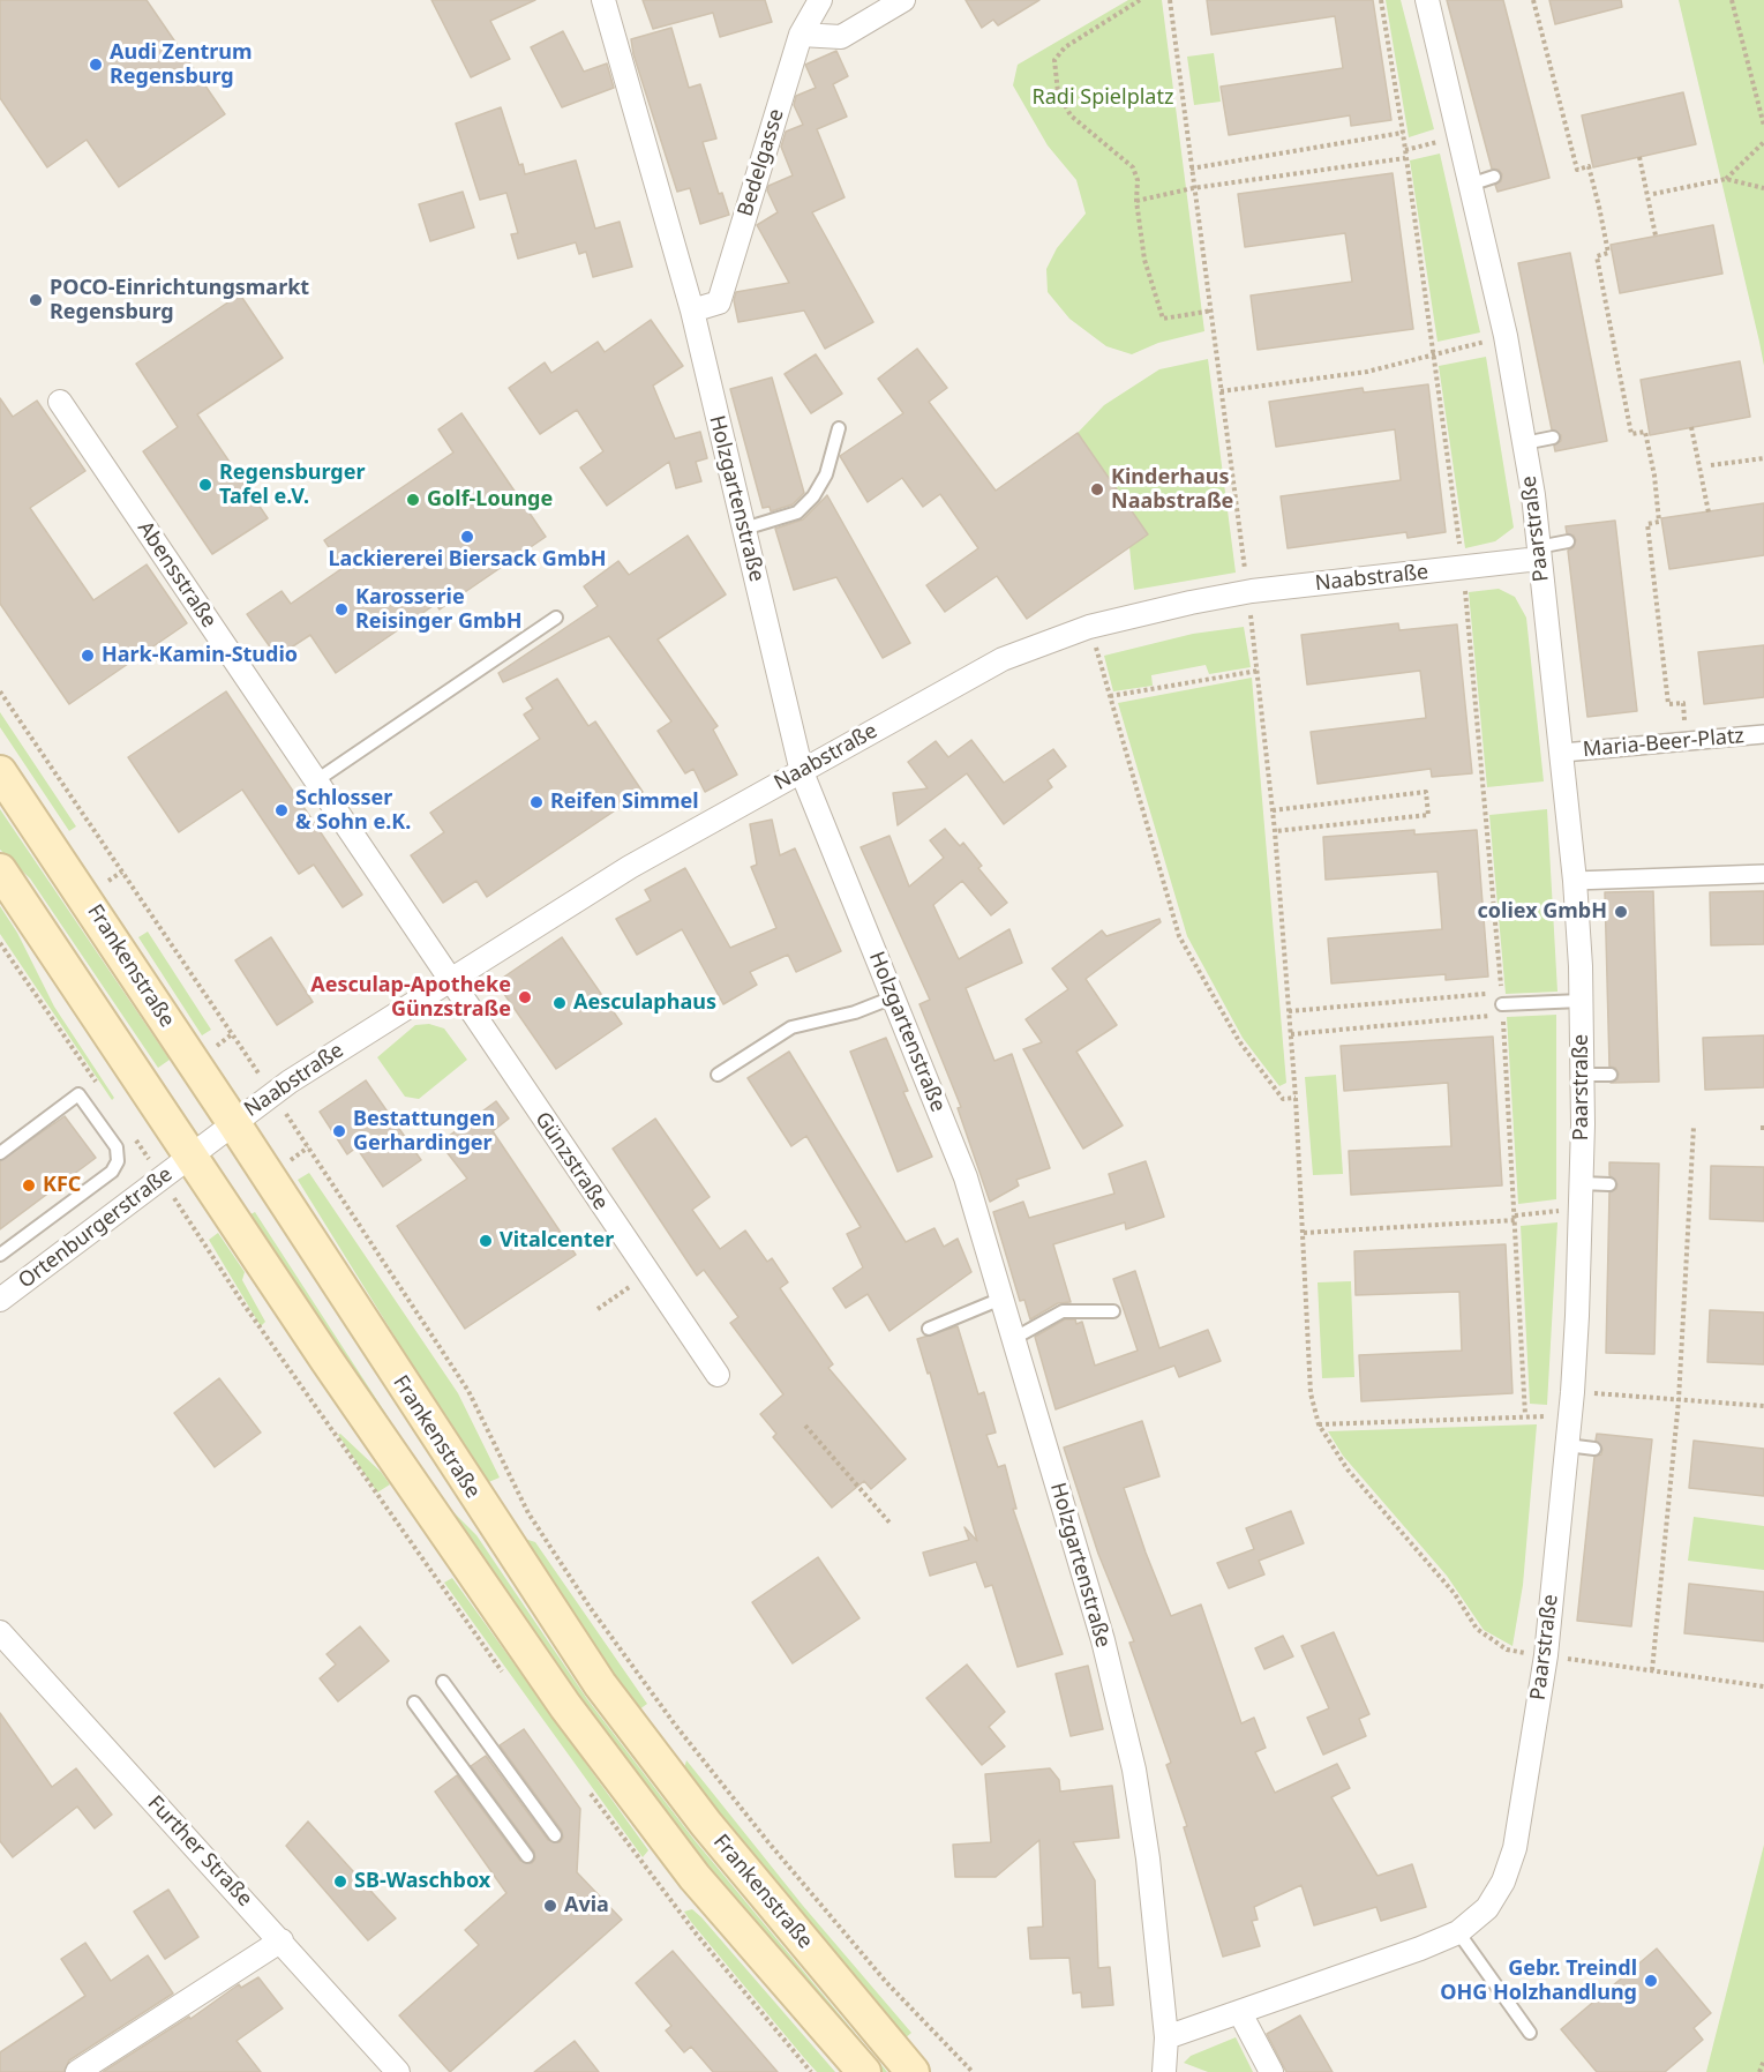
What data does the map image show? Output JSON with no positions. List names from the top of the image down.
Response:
{
  "streets": {
    "main road": ["Frankenstraße"],
    "street": [
      "Bedelgasse",
      "Holzgartenstraße",
      "Paarstraße",
      "Abensstraße",
      "Naabstraße",
      "Maria-Beer-Platz",
      "Günzstraße",
      "Ortenburgerstraße",
      "Further Straße"
    ]
  },
  "crossings": [
    ["Bedelgasse", "Holzgartenstraße"],
    ["Holzgartenstraße", "Paarstraße"],
    ["Holzgartenstraße", "Naabstraße"],
    ["Paarstraße", "Naabstraße"],
    ["Paarstraße", "Maria-Beer-Platz"],
    ["Abensstraße", "Naabstraße"],
    ["Abensstraße", "Günzstraße"],
    ["Naabstraße", "Frankenstraße"],
    ["Naabstraße", "Günzstraße"],
    ["Naabstraße", "Ortenburgerstraße"],
    ["Frankenstraße", "Ortenburgerstraße"]
  ],
  "parks": ["Radi Spielplatz"],
  "places": [
    "Audi Zentrum Regensburg",
    "POCO-Einrichtungsmarkt Regensburg",
    "Regensburger Tafel e.V.",
    "Kinderhaus Naabstraße",
    "Golf-Lounge",
    "Lackiererei Biersack GmbH",
    "Karosserie Reisinger GmbH",
    "Hark-Kamin-Studio",
    "Reifen Simmel",
    "Schlosser & Sohn e.K.",
    "coliex GmbH",
    "Aesculap-Apotheke Günzstraße",
    "Aesculaphaus",
    "Bestattungen Gerhardinger",
    "KFC",
    "Vitalcenter",
    "SB-Waschbox",
    "Avia",
    "Gebr. Treindl OHG Holzhandlung"
  ]
}
